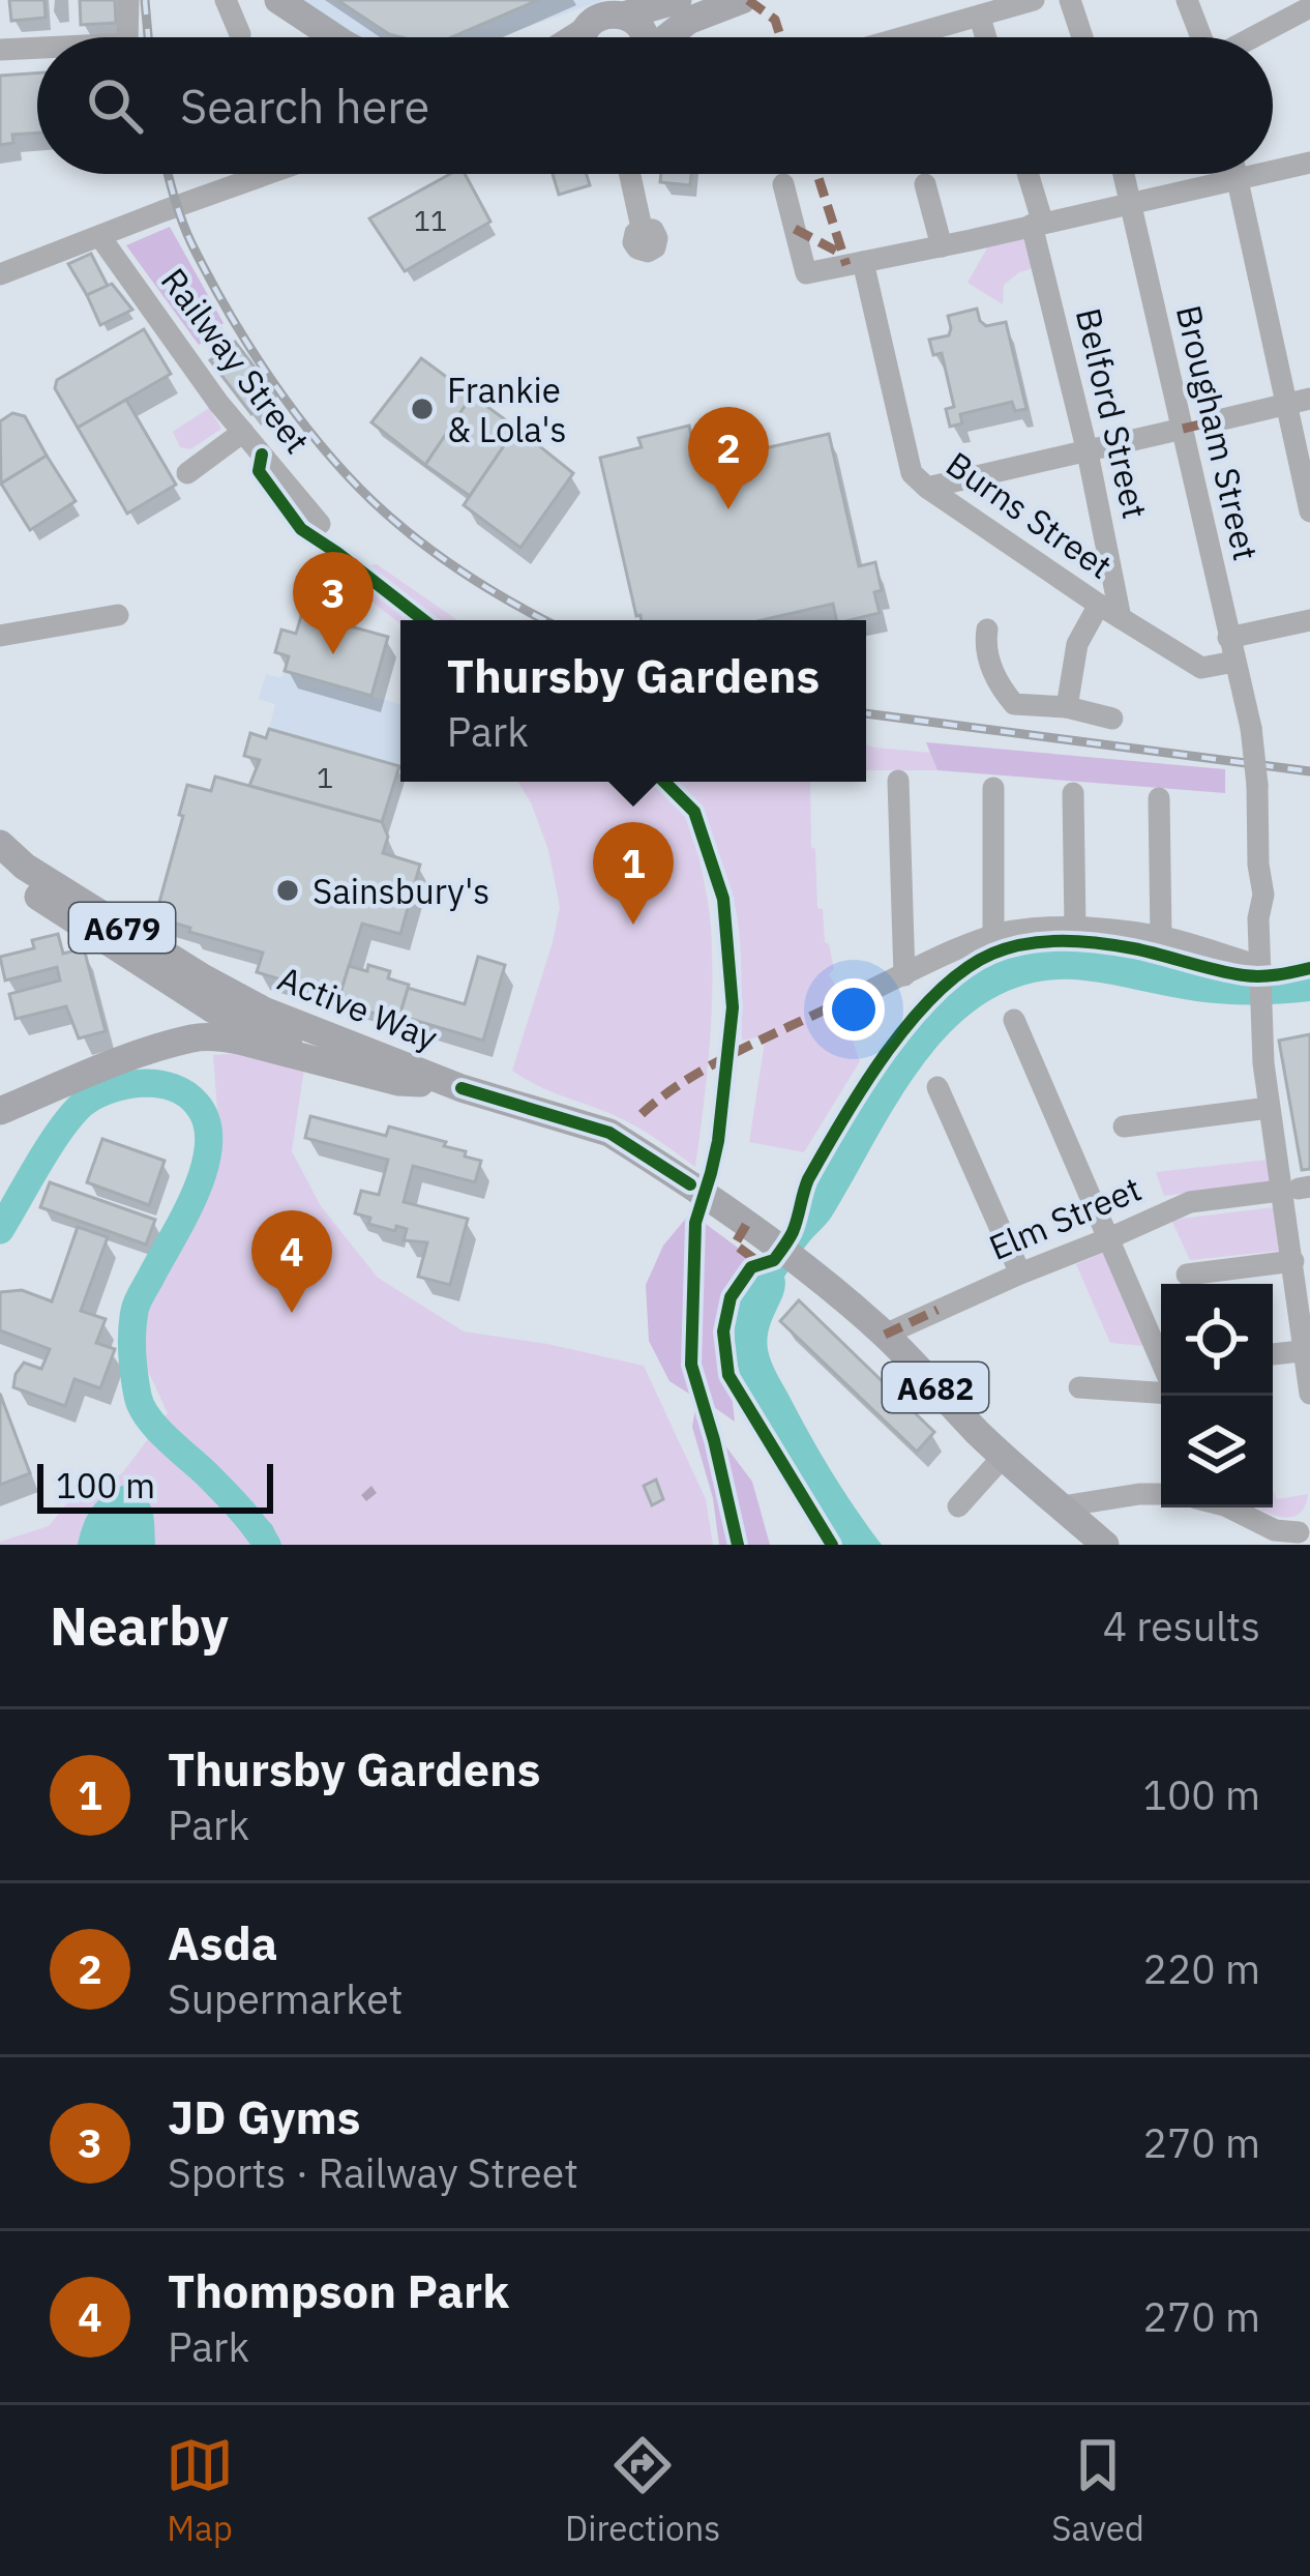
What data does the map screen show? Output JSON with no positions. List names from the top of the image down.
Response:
{
  "streets": {
    "main road": ["A679", "Active Way", "A682"],
    "street": [
      "Railway Street",
      "Belford Street",
      "Brougham Street",
      "Burns Street",
      "Elm Street"
    ]
  },
  "crossings": [
    ["Belford Street", "Burns Street"],
    ["Brougham Street", "Burns Street"],
    ["Brougham Street", "Elm Street"],
    ["Active Way", "A682"],
    ["Elm Street", "A682"]
  ],
  "places": ["Frankie & Lola's", "Sainsbury's"],
  "house_numbers": ["11", "1"],
  "scale_bar": "100 m",
  "page": {
    "search": "Search here",
    "pins": [
      "2",
      "3",
      "1",
      "4"
    ],
    "popup": ["Thursby Gardens", "Park"],
    "scale": "100 m",
    "heading": ["Nearby", "4 results"],
    "list": [
      {
        "mark": "1",
        "name": "Thursby Gardens",
        "note": "Park",
        "value": "100 m"
      },
      {
        "mark": "2",
        "name": "Asda",
        "note": "Supermarket",
        "value": "220 m"
      },
      {
        "mark": "3",
        "name": "JD Gyms",
        "note": "Sports · Railway Street",
        "value": "270 m"
      },
      {
        "mark": "4",
        "name": "Thompson Park",
        "note": "Park",
        "value": "270 m"
      }
    ],
    "nav": ["Map", "Directions", "Saved"]
  }
}
